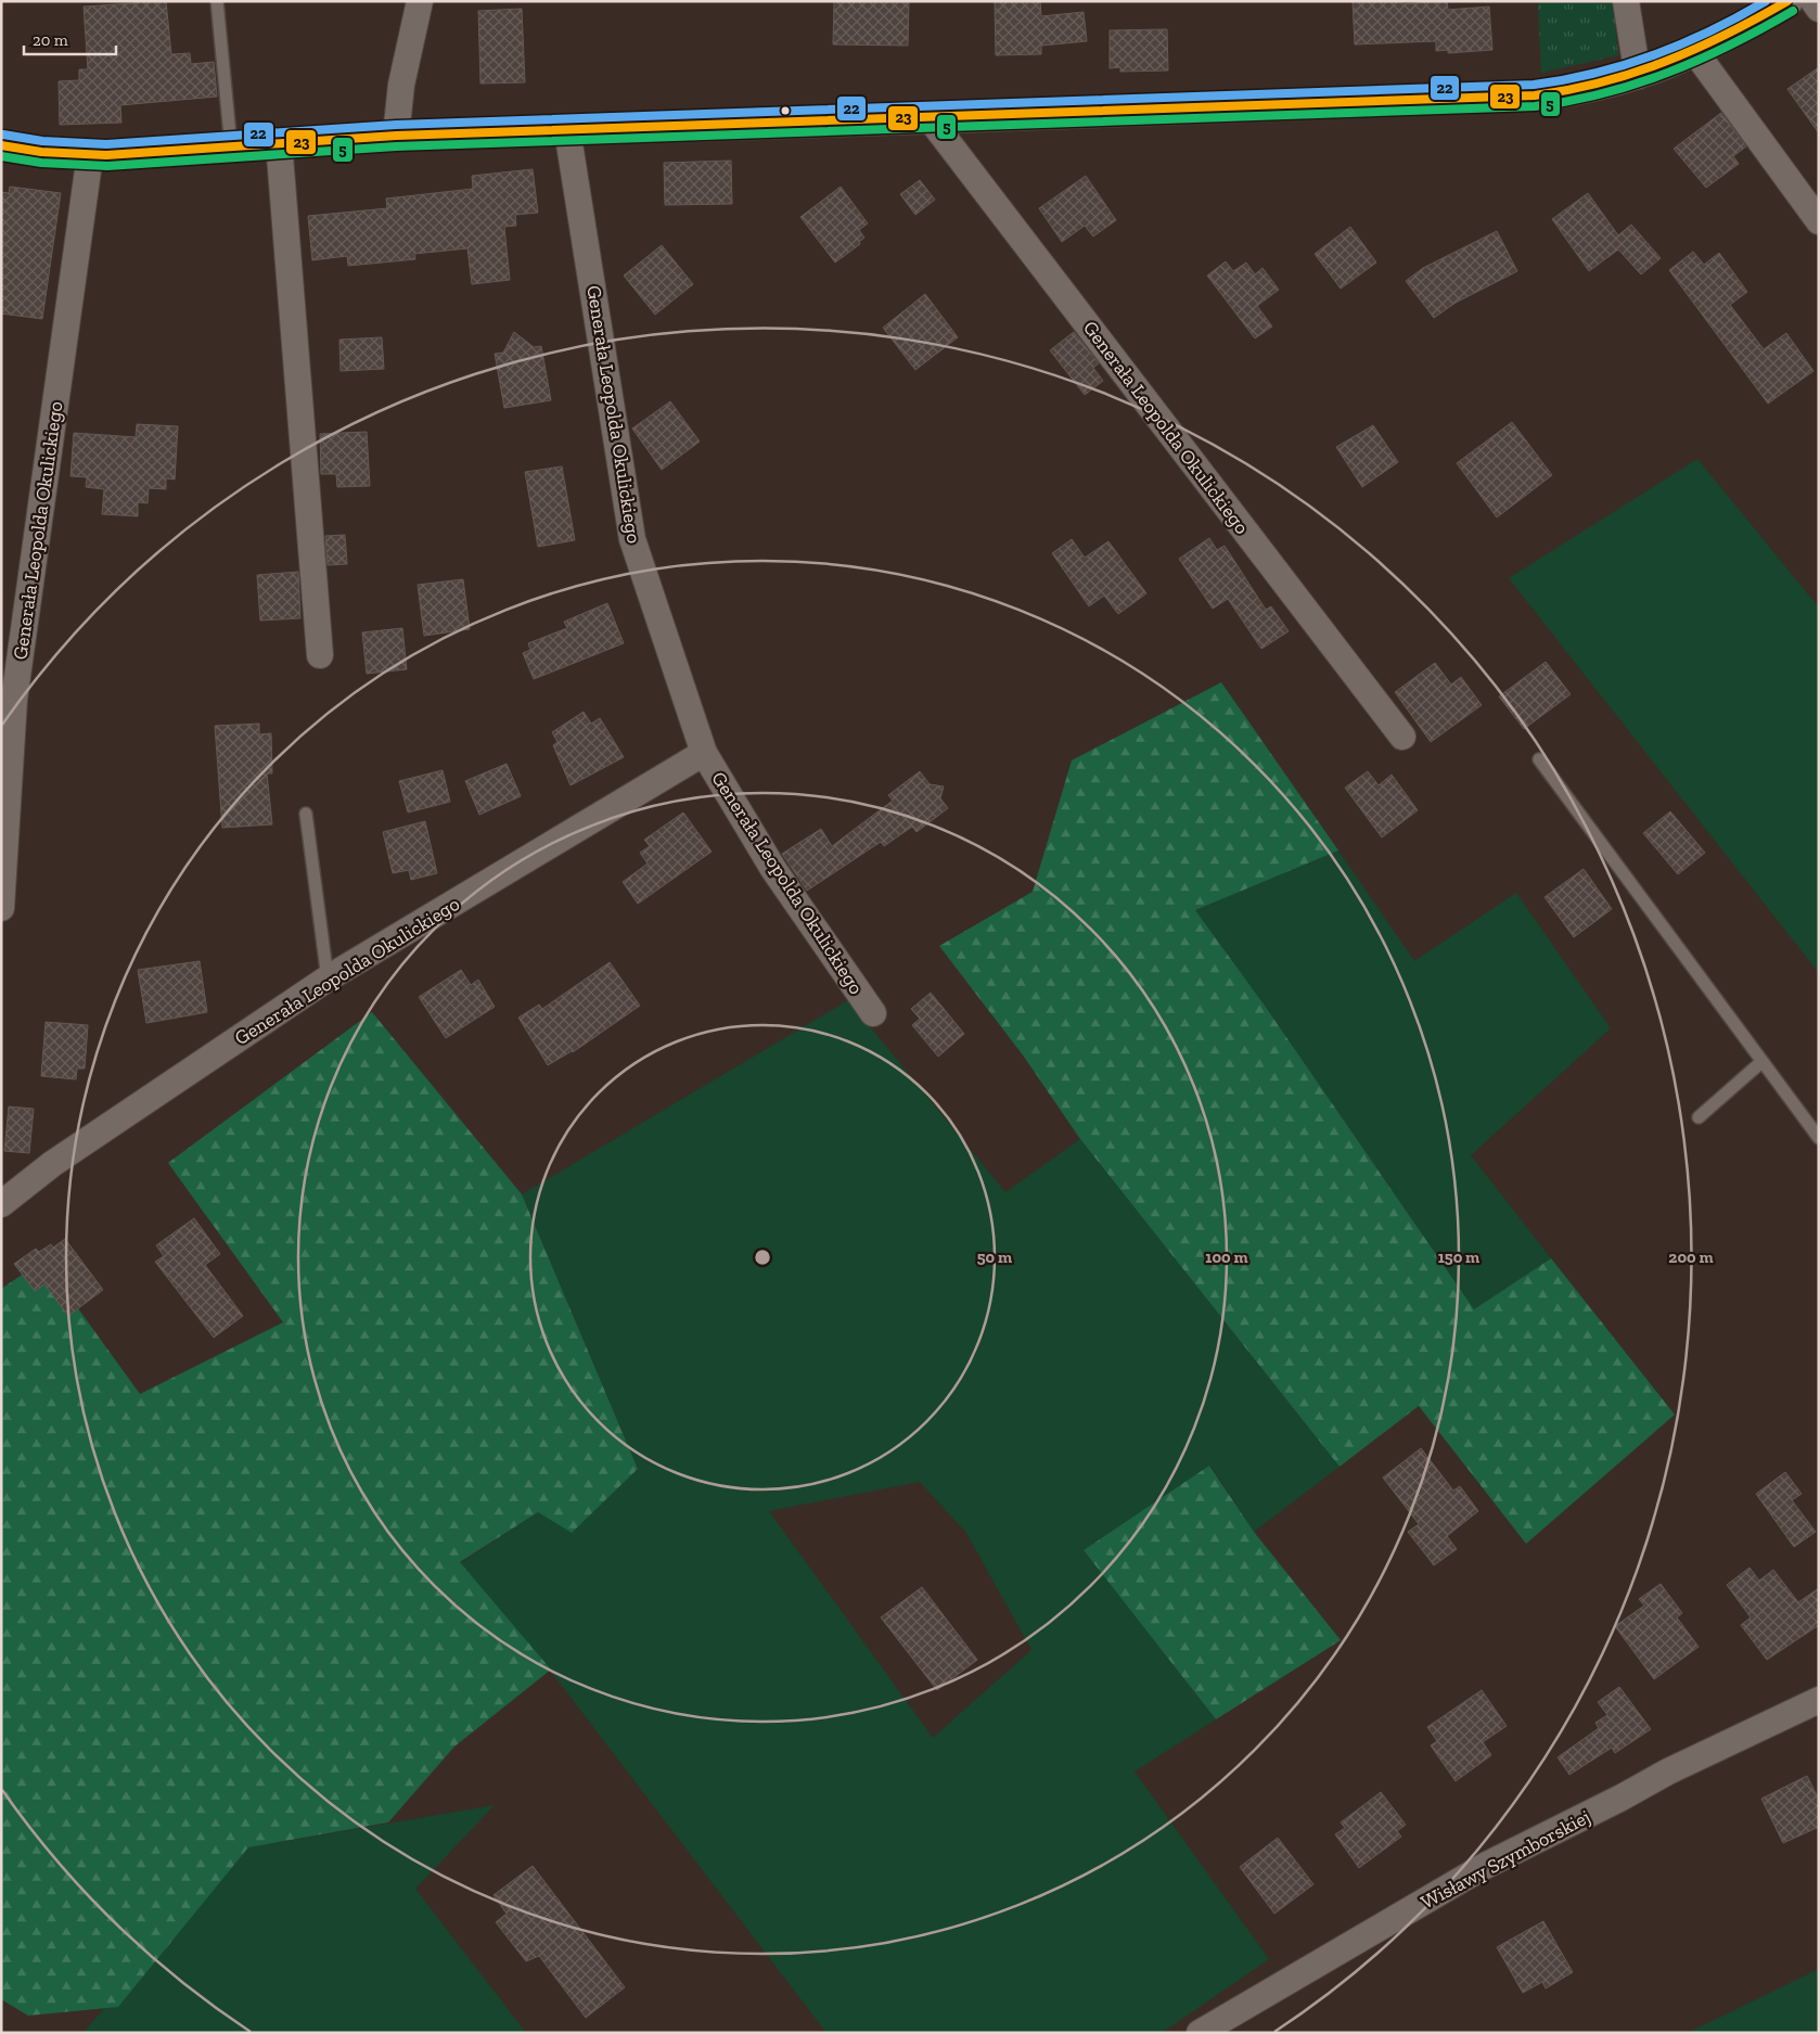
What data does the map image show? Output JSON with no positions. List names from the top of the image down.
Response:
{
  "streets": {
    "street": ["Generała Leopolda Okulickiego", "Wisławy Szymborskiej"]
  },
  "lines": ["transit line 23", "transit line 22", "transit line 5"],
  "scale_bar": "20 m",
  "rings": [
    "50 m",
    "100 m",
    "150 m",
    "200 m"
  ]
}
